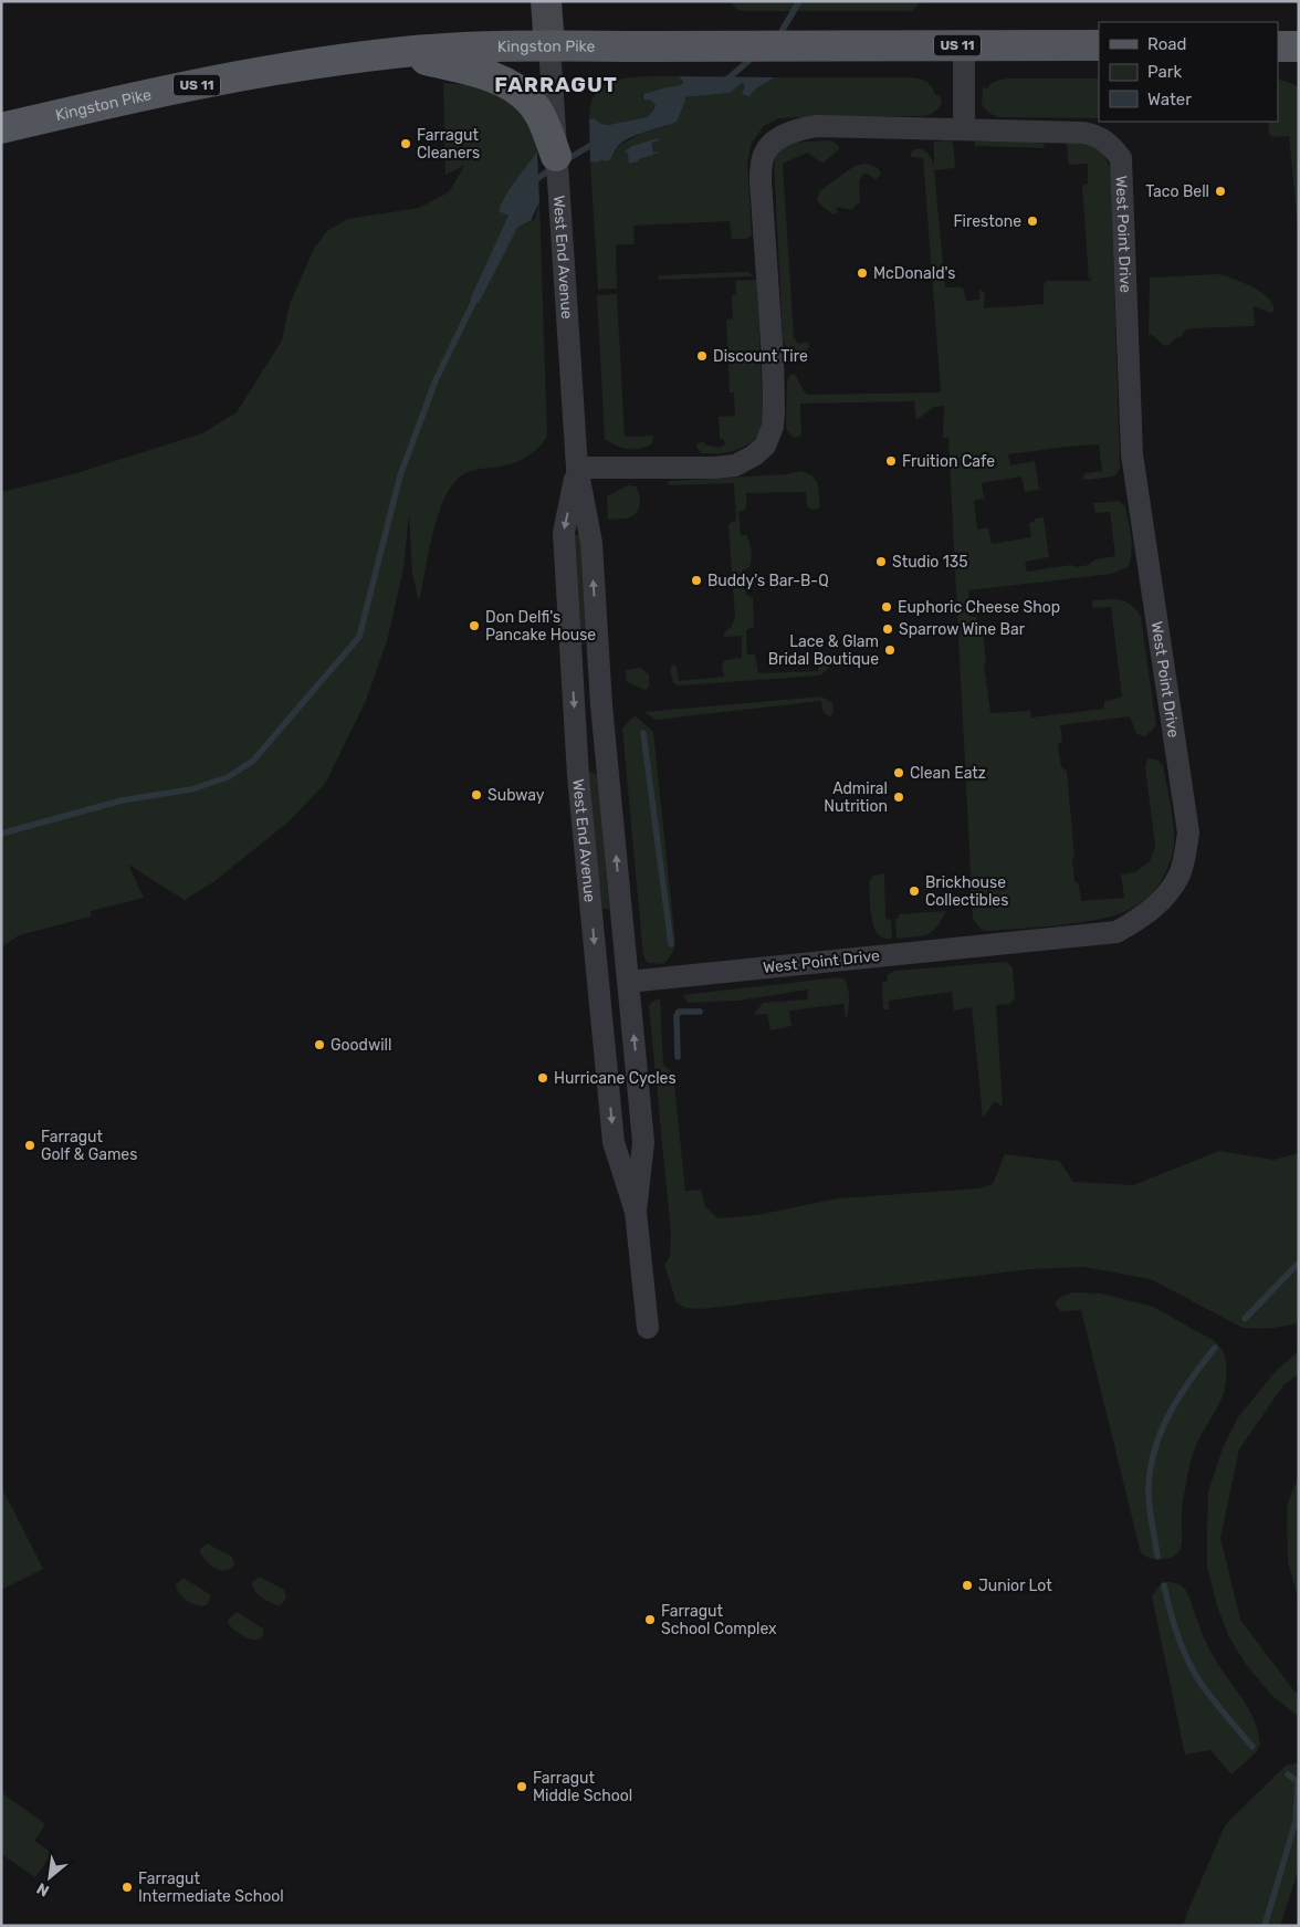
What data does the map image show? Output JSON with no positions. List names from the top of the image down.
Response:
{
  "streets": {
    "main road": ["US 11", "Kingston Pike"],
    "street": ["West Point Drive", "West End Avenue"]
  },
  "crossings": [
    ["Kingston Pike", "West End Avenue"],
    ["West Point Drive", "West End Avenue"]
  ],
  "districts": ["FARRAGUT"],
  "places": [
    "Farragut Cleaners",
    "Taco Bell",
    "Firestone",
    "McDonald's",
    "Discount Tire",
    "Fruition Cafe",
    "Studio 135",
    "Buddy's Bar-B-Q",
    "Euphoric Cheese Shop",
    "Don Delfi's Pancake House",
    "Sparrow Wine Bar",
    "Lace & Glam Bridal Boutique",
    "Clean Eatz",
    "Subway",
    "Admiral Nutrition",
    "Brickhouse Collectibles",
    "Goodwill",
    "Hurricane Cycles",
    "Farragut Golf & Games",
    "Junior Lot",
    "Farragut School Complex",
    "Farragut Middle School",
    "Farragut Intermediate School"
  ],
  "legend": ["Road", "Park", "Water"],
  "north": "bottom left"
}
